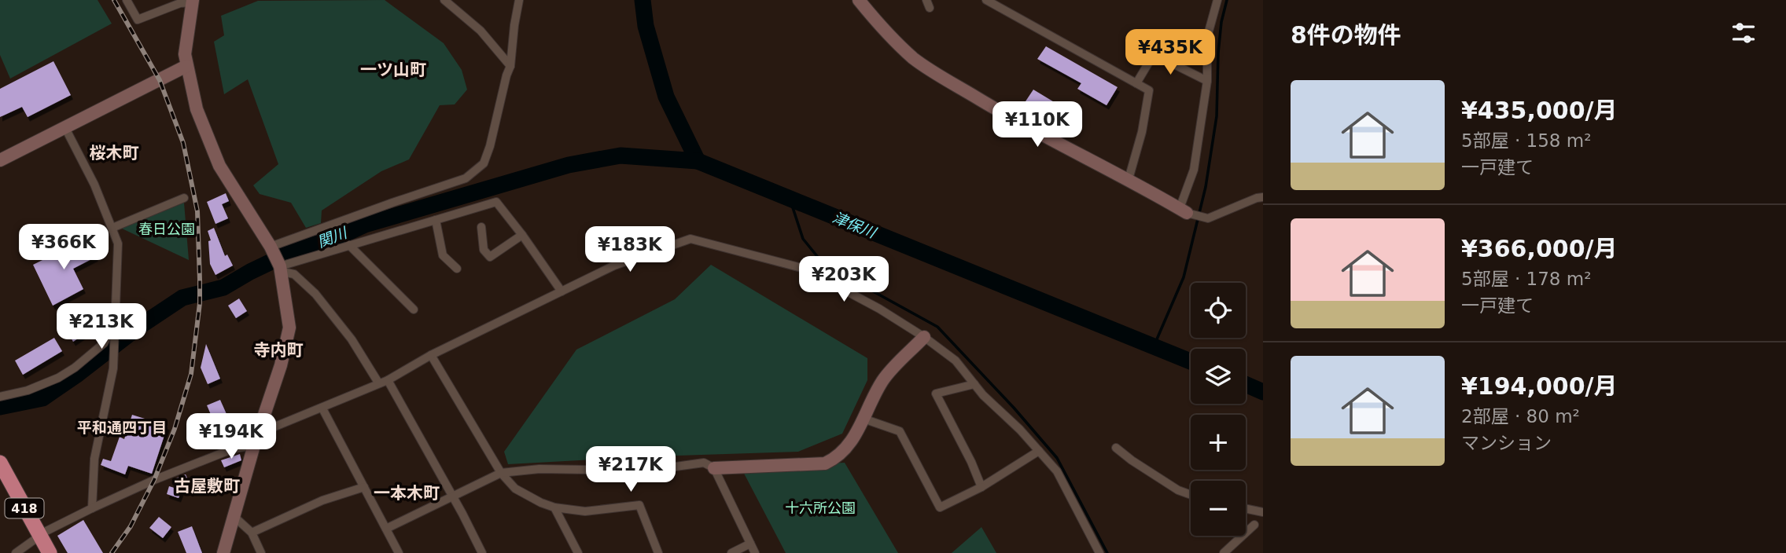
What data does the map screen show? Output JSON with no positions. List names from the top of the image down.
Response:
{
  "streets": {
    "highway": ["418"]
  },
  "districts": [
    "一ツ山町",
    "桜木町",
    "寺内町",
    "平和通四丁目",
    "古屋敷町",
    "一本木町"
  ],
  "water": ["津保川", "関川"],
  "parks": ["春日公園", "十六所公園"],
  "page": {
    "heading": "8件の物件",
    "price": [
      "¥435K",
      "¥110K",
      "¥366K",
      "¥183K",
      "¥203K",
      "¥213K",
      "¥194K",
      "¥217K"
    ],
    "list": [
      {
        "name": "¥435,000/月",
        "note": "5部屋 · 158 m² · 一戸建て"
      },
      {
        "name": "¥366,000/月",
        "note": "5部屋 · 178 m² · 一戸建て"
      },
      {
        "name": "¥194,000/月",
        "note": "2部屋 · 80 m² · マンション"
      }
    ],
    "map_buttons": ["+", "−"]
  }
}
